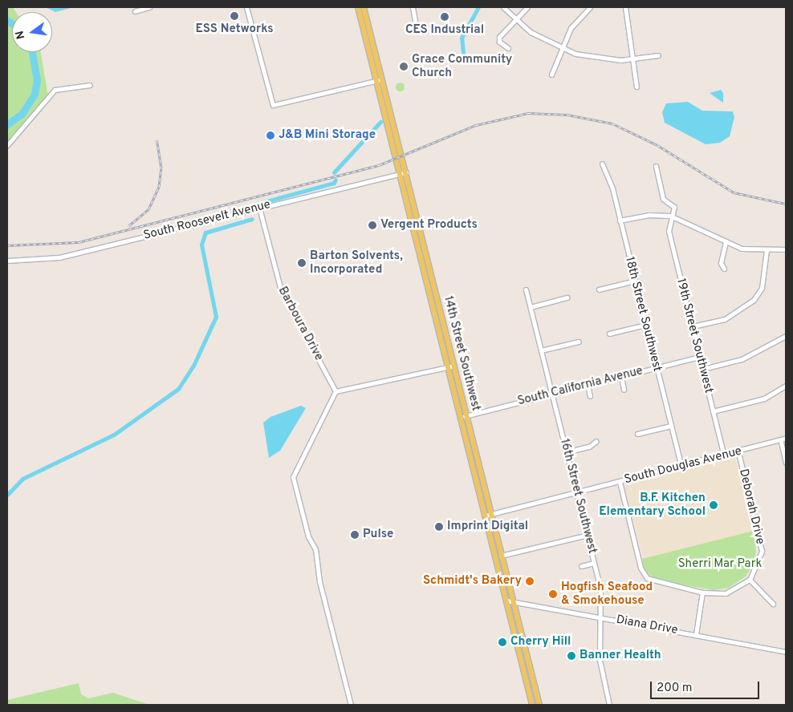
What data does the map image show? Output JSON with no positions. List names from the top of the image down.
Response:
{
  "streets": {
    "main road": ["14th Street Southwest"],
    "street": [
      "South Roosevelt Avenue",
      "18th Street Southwest",
      "Barboura Drive",
      "19th Street Southwest",
      "South California Avenue",
      "South Douglas Avenue",
      "16th Street Southwest",
      "Deborah Drive",
      "Diana Drive"
    ]
  },
  "crossings": [
    ["South Roosevelt Avenue", "Barboura Drive"],
    ["South Roosevelt Avenue", "14th Street Southwest"],
    ["18th Street Southwest", "South California Avenue"],
    ["18th Street Southwest", "South Douglas Avenue"],
    ["19th Street Southwest", "South California Avenue"],
    ["19th Street Southwest", "South Douglas Avenue"],
    ["14th Street Southwest", "South California Avenue"],
    ["14th Street Southwest", "South Douglas Avenue"],
    ["14th Street Southwest", "Diana Drive"],
    ["South California Avenue", "16th Street Southwest"],
    ["South Douglas Avenue", "16th Street Southwest"],
    ["South Douglas Avenue", "Deborah Drive"],
    ["16th Street Southwest", "Diana Drive"]
  ],
  "parks": ["Sherri Mar Park"],
  "places": [
    "ESS Networks",
    "CES Industrial",
    "Grace Community Church",
    "J&B Mini Storage",
    "Vergent Products",
    "Barton Solvents, Incorporated",
    "B.F. Kitchen Elementary School",
    "Imprint Digital",
    "Pulse",
    "Schmidt's Bakery",
    "Hogfish Seafood & Smokehouse",
    "Cherry Hill",
    "Banner Health"
  ],
  "scale_bar": "200 m",
  "north": "left"
}
